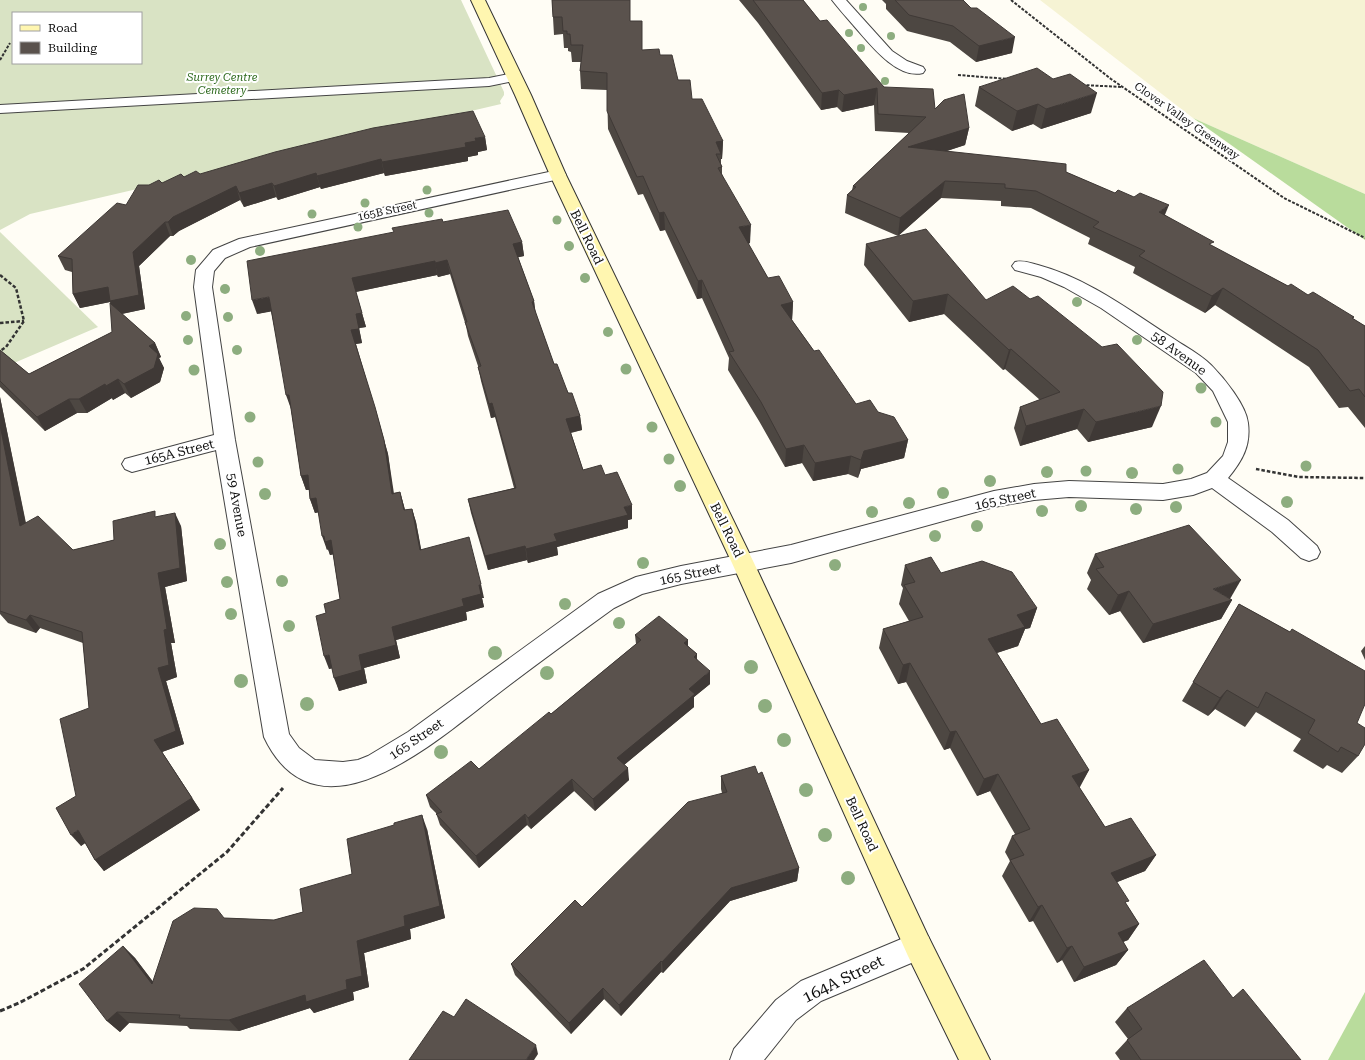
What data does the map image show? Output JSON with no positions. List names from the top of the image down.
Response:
{
  "streets": {
    "street": [
      "165B Street",
      "Bell Road",
      "58 Avenue",
      "165A Street",
      "165 Street",
      "59 Avenue",
      "164A Street"
    ],
    "path": ["Clover Valley Greenway"]
  },
  "crossings": [
    ["165B Street", "Bell Road"],
    ["165B Street", "59 Avenue"],
    ["Bell Road", "165 Street"],
    ["Bell Road", "164A Street"],
    ["58 Avenue", "165 Street"],
    ["165A Street", "59 Avenue"],
    ["165 Street", "59 Avenue"]
  ],
  "parks": ["Surrey Centre Cemetery"],
  "legend": ["Road", "Building"]
}
